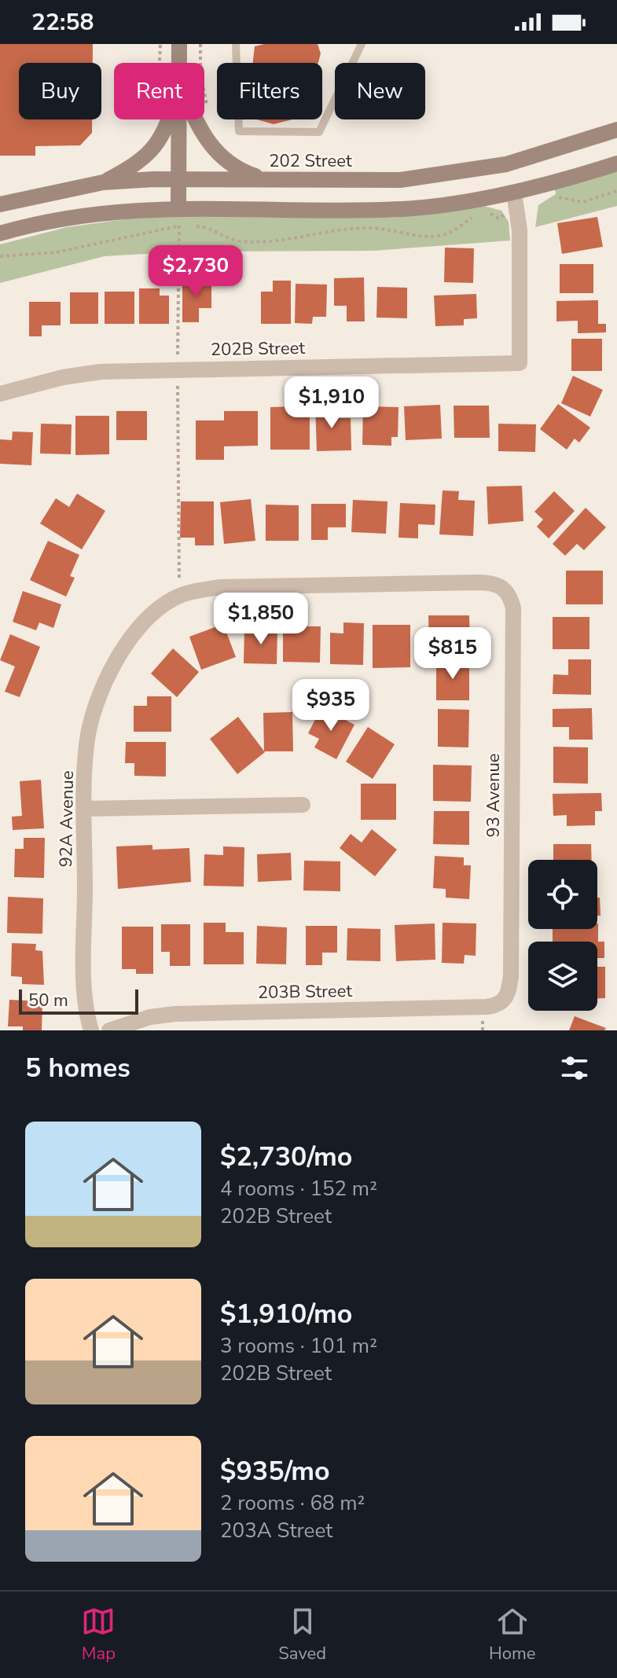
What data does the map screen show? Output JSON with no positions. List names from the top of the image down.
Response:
{
  "streets": {
    "main road": ["202 Street"],
    "street": [
      "202B Street",
      "93 Avenue",
      "92A Avenue",
      "203B Street"
    ]
  },
  "crossings": [
    ["93 Avenue", "92A Avenue"],
    ["93 Avenue", "203B Street"]
  ],
  "scale_bar": "50 m",
  "page": {
    "status": "22:58",
    "chip": [
      "Buy",
      "Rent",
      "Filters",
      "New"
    ],
    "price": [
      "$2,730",
      "$1,910",
      "$1,850",
      "$815",
      "$935"
    ],
    "scale": "50 m",
    "heading": "5 homes",
    "list": [
      {
        "name": "$2,730/mo",
        "note": "4 rooms · 152 m² · 202B Street"
      },
      {
        "name": "$1,910/mo",
        "note": "3 rooms · 101 m² · 202B Street"
      },
      {
        "name": "$935/mo",
        "note": "2 rooms · 68 m² · 203A Street"
      }
    ],
    "tabs": ["Map", "Saved", "Home"]
  }
}
